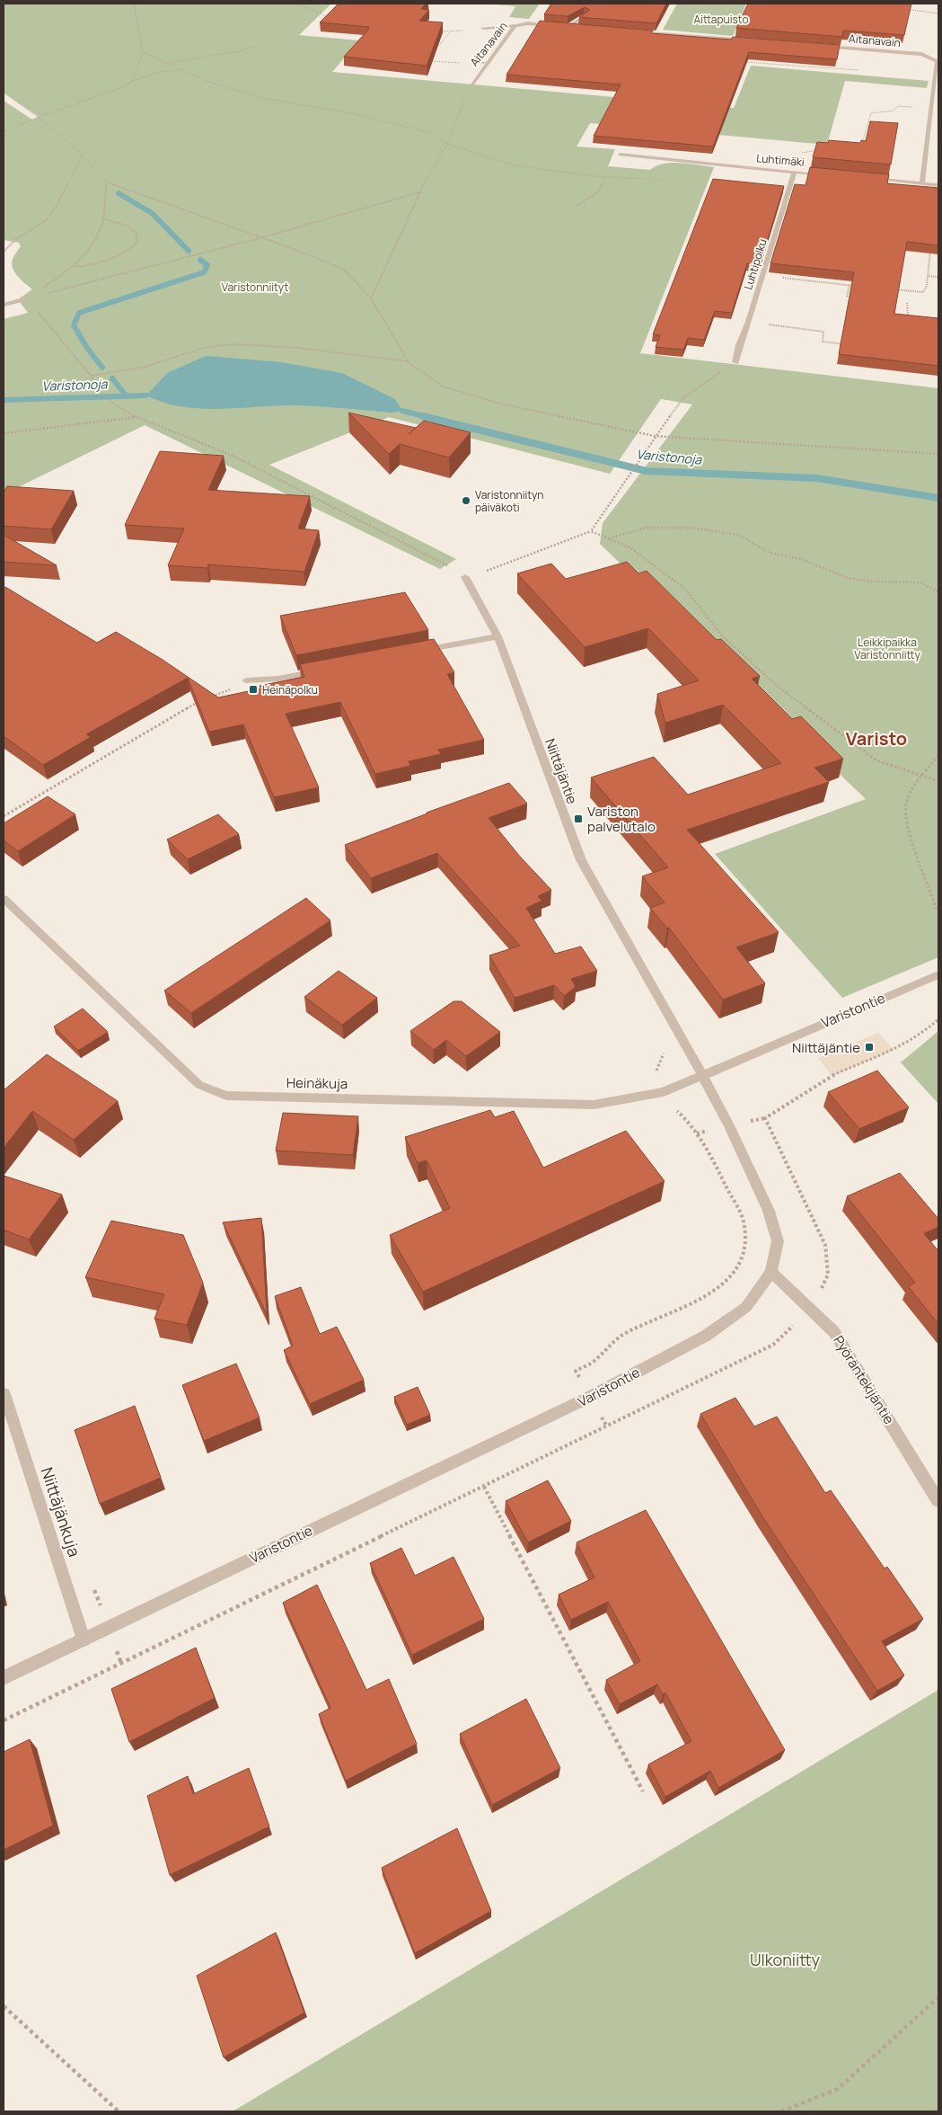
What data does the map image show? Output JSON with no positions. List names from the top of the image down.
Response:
{
  "streets": {
    "street": [
      "Aitanavain",
      "Luhtimäki",
      "Luhtipolku",
      "Niittäjäntie",
      "Varistontie",
      "Heinäkuja",
      "Pyöräntekijäntie",
      "Niittäjänkuja"
    ]
  },
  "crossings": [
    ["Luhtimäki", "Luhtipolku"],
    ["Niittäjäntie", "Varistontie"],
    ["Niittäjäntie", "Heinäkuja"],
    ["Varistontie", "Heinäkuja"],
    ["Varistontie", "Pyöräntekijäntie"],
    ["Varistontie", "Niittäjänkuja"]
  ],
  "districts": ["Varisto"],
  "water": ["Varistonoja"],
  "parks": [
    "Aittapuisto",
    "Varistonniityt",
    "Leikkipaikka Varistonniitty",
    "Ulkoniitty"
  ],
  "places": {
    "other": ["Varistonniityn päiväkoti"],
    "transit": ["Heinäpolku", "Variston palvelutalo", "Niittäjäntie"]
  }
}
